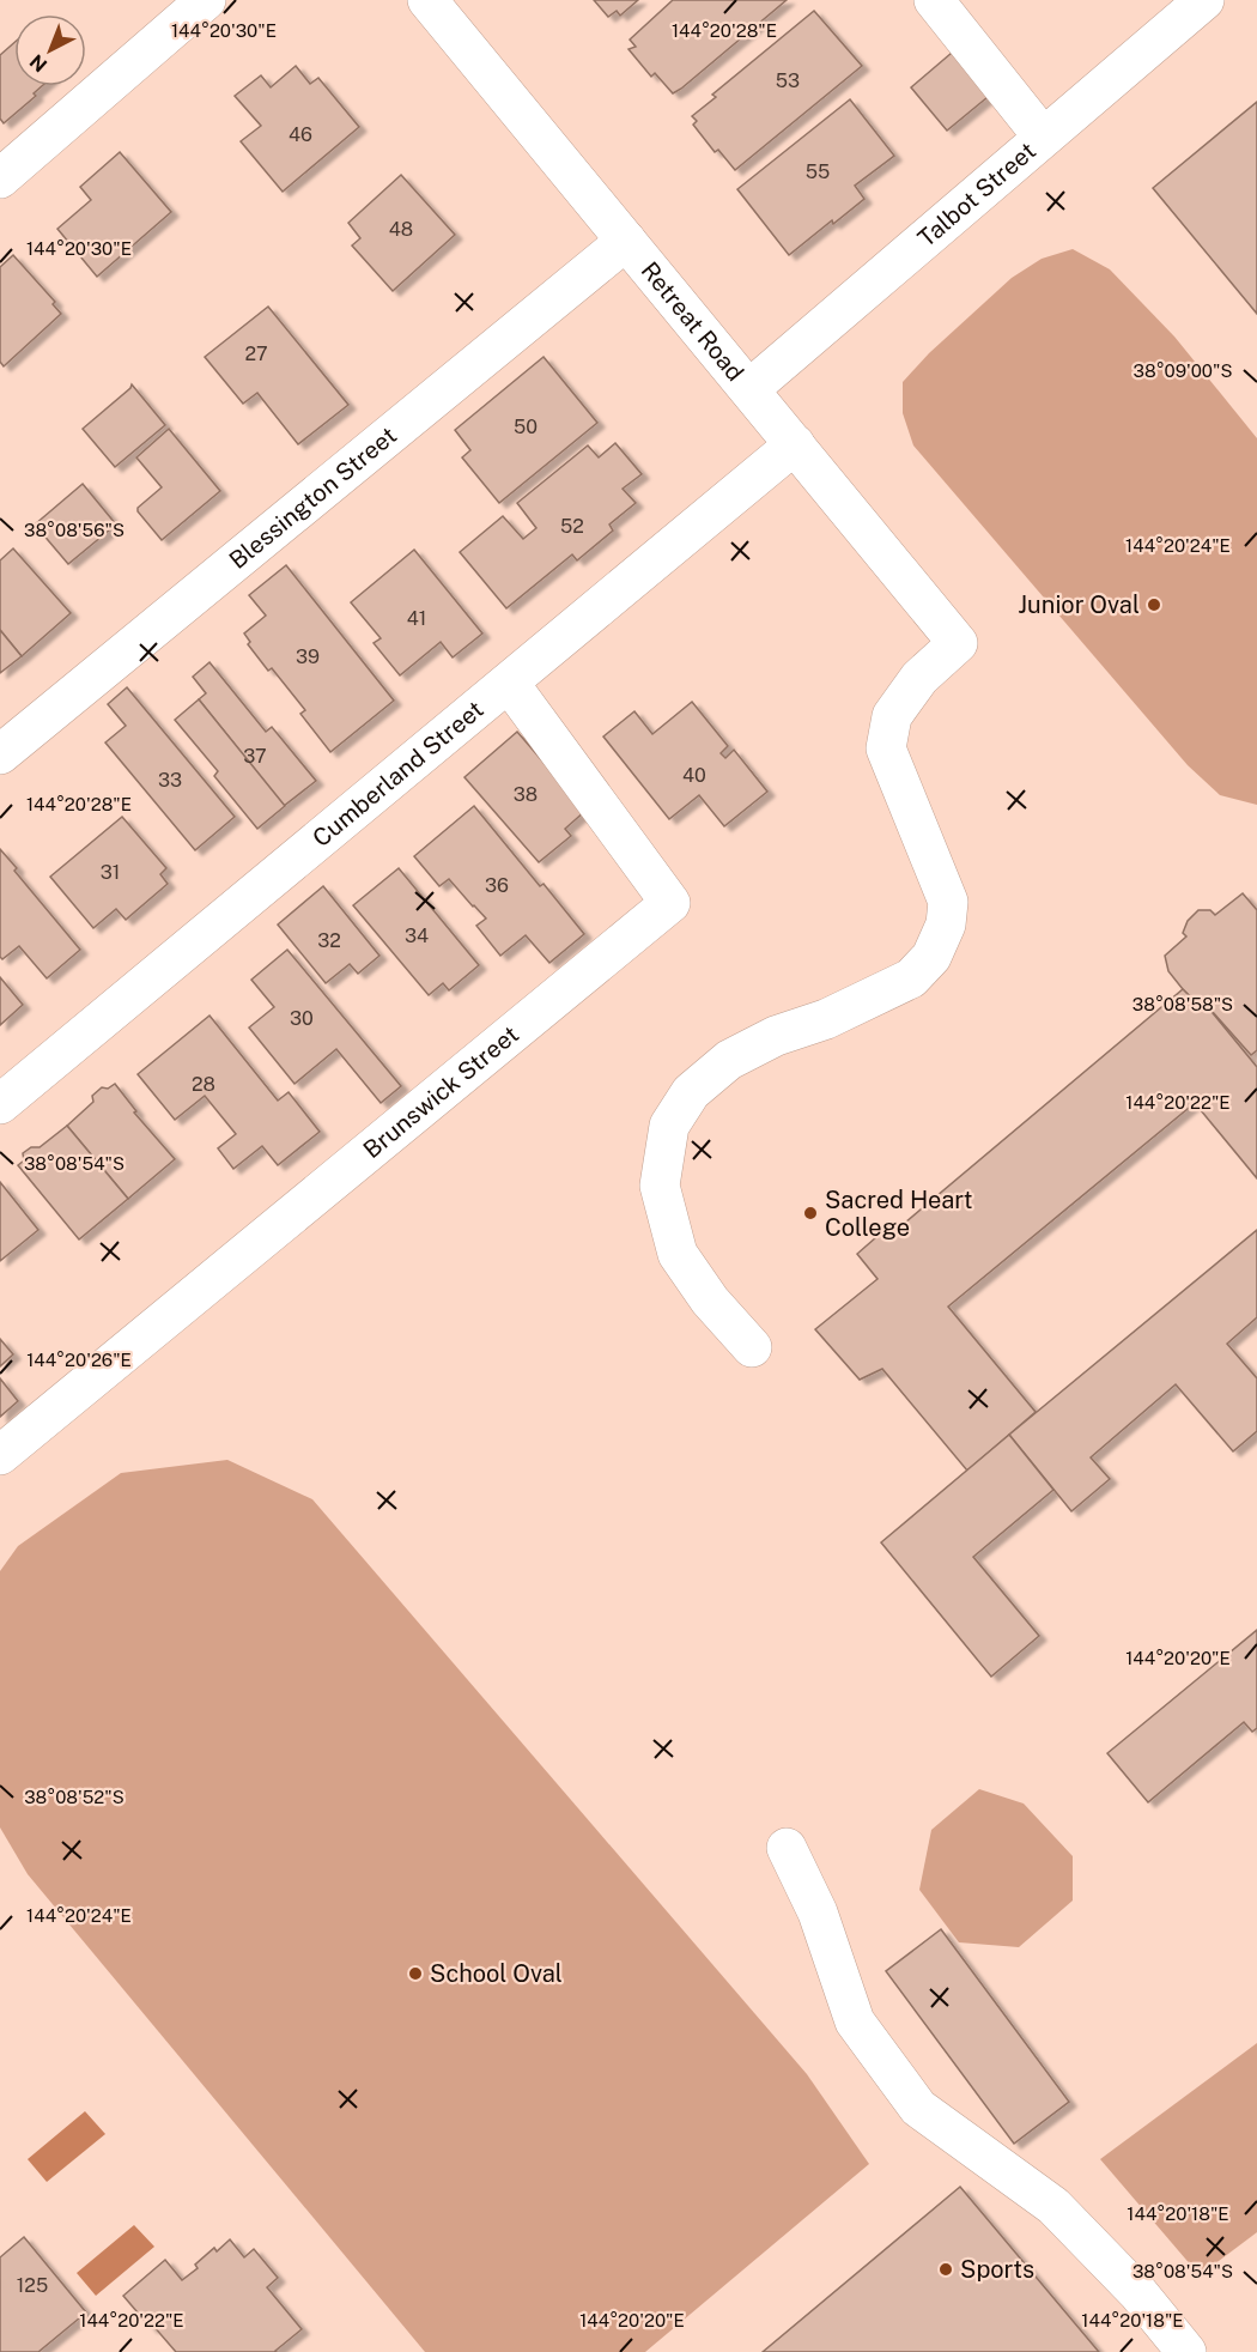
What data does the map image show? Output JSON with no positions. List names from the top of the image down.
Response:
{
  "streets": {
    "street": [
      "Talbot Street",
      "Retreat Road",
      "Blessington Street",
      "Cumberland Street",
      "Brunswick Street"
    ]
  },
  "crossings": [
    ["Talbot Street", "Retreat Road"],
    ["Retreat Road", "Blessington Street"],
    ["Retreat Road", "Cumberland Street"],
    ["Cumberland Street", "Brunswick Street"]
  ],
  "places": [
    "Junior Oval",
    "Sacred Heart College",
    "School Oval",
    "Sports"
  ],
  "house_numbers": [
    "53",
    "46",
    "55",
    "48",
    "27",
    "50",
    "52",
    "41",
    "39",
    "37",
    "40",
    "33",
    "38",
    "31",
    "36",
    "34",
    "32",
    "30",
    "28",
    "125"
  ],
  "north": "bottom left",
  "coordinates": [
    "144°20'28\"E",
    "144°20'30\"E",
    "38°09'00\"S",
    "38°08'56\"S",
    "144°20'24\"E",
    "38°08'58\"S",
    "144°20'22\"E",
    "38°08'54\"S",
    "144°20'26\"E",
    "144°20'20\"E",
    "38°08'52\"S",
    "144°20'18\"E"
  ]
}
